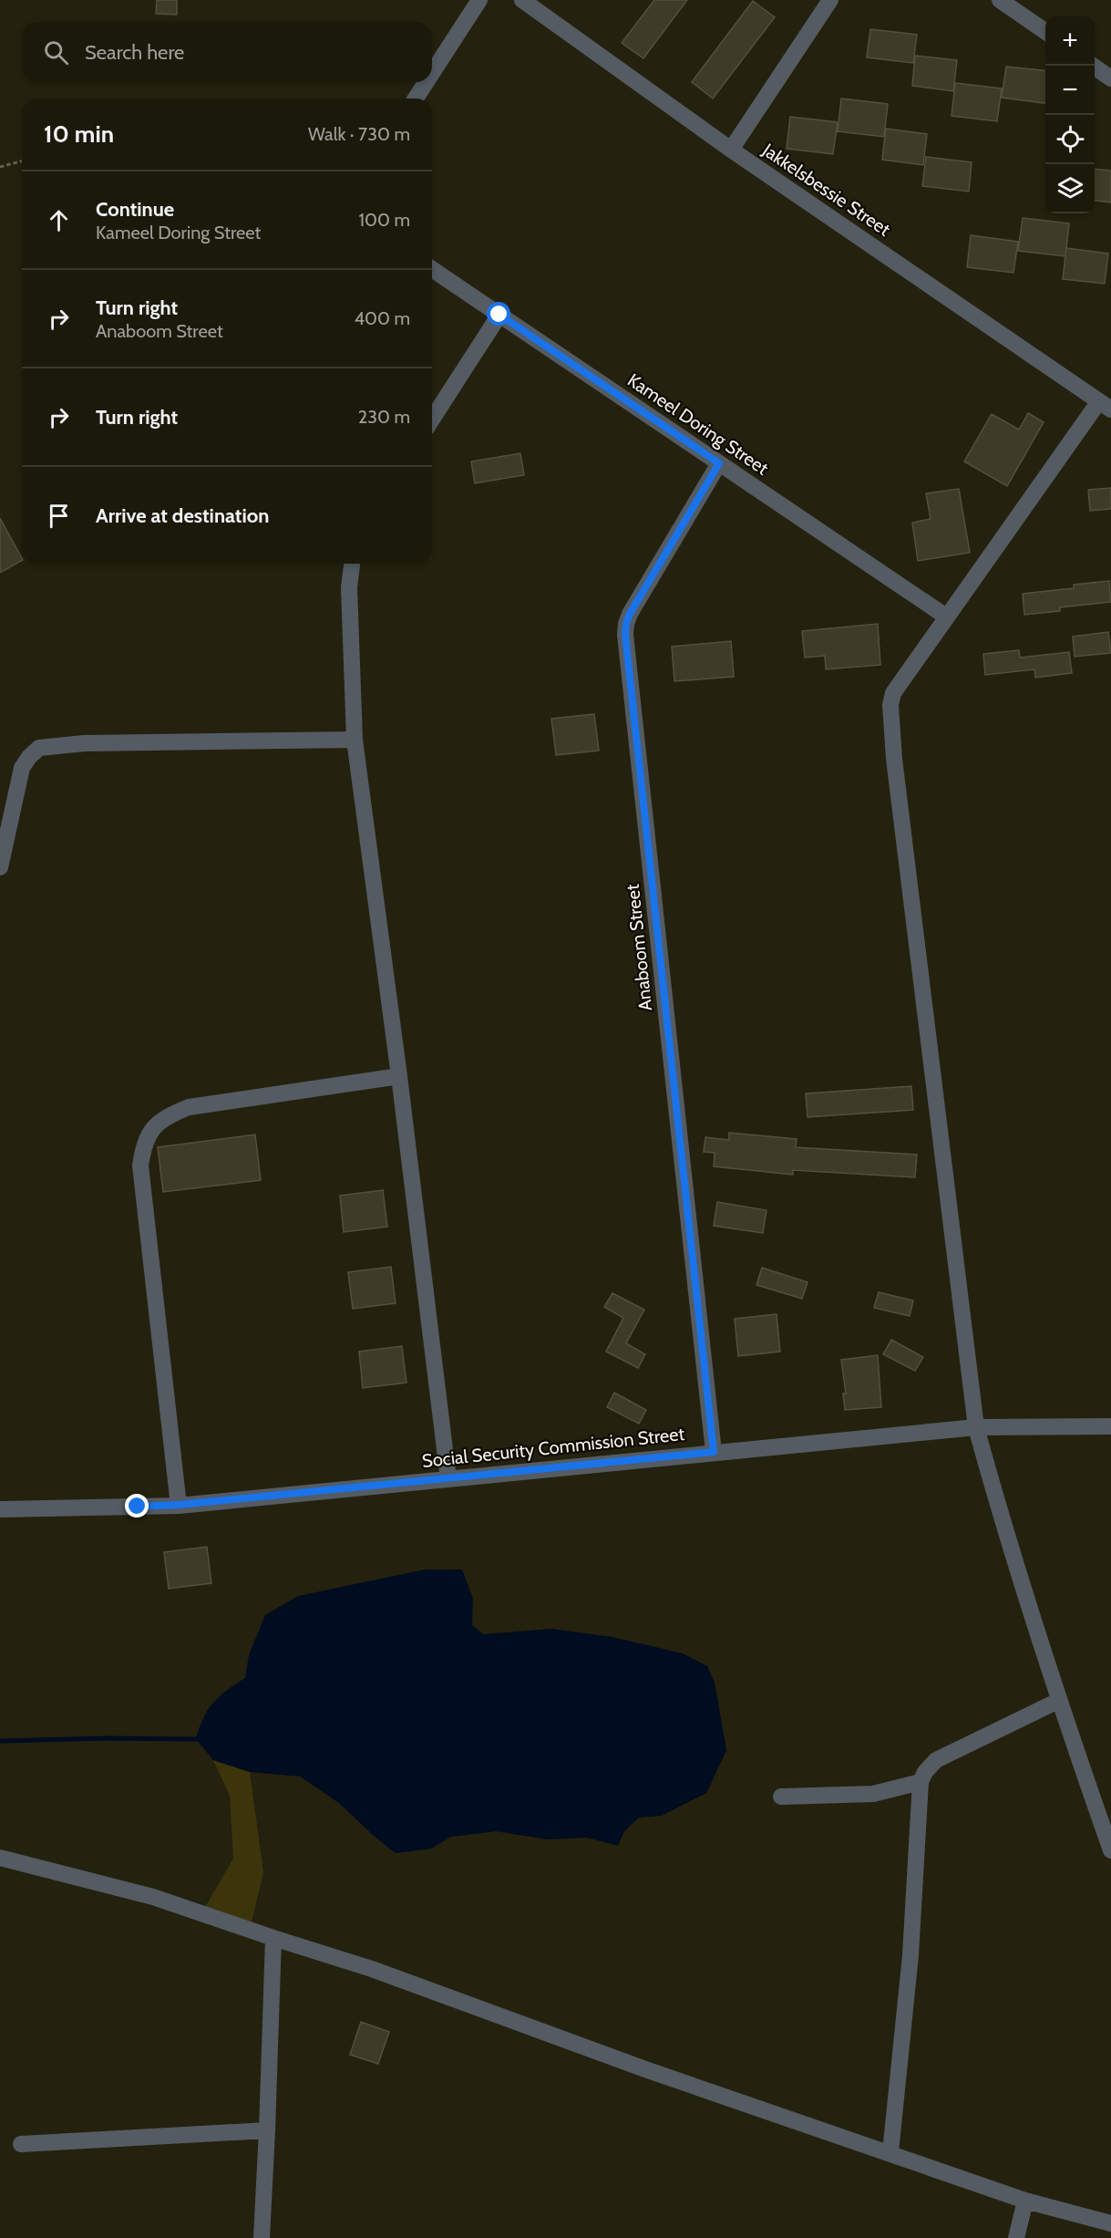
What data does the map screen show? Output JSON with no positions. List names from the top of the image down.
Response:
{
  "streets": {
    "street": [
      "Jakkelsbessie Street",
      "Kameel Doring Street",
      "Anaboom Street",
      "Social Security Commission Street"
    ]
  },
  "crossings": [
    ["Kameel Doring Street", "Anaboom Street"],
    ["Anaboom Street", "Social Security Commission Street"]
  ],
  "page": {
    "map_buttons": ["+", "−"],
    "search": "Search here",
    "heading": ["10 min", "Walk · 730 m"],
    "list": [
      ["Continue", "Kameel Doring Street", "100 m"],
      ["Turn right", "Anaboom Street", "400 m"],
      ["Turn right", "230 m"],
      "Arrive at destination"
    ]
  }
}
